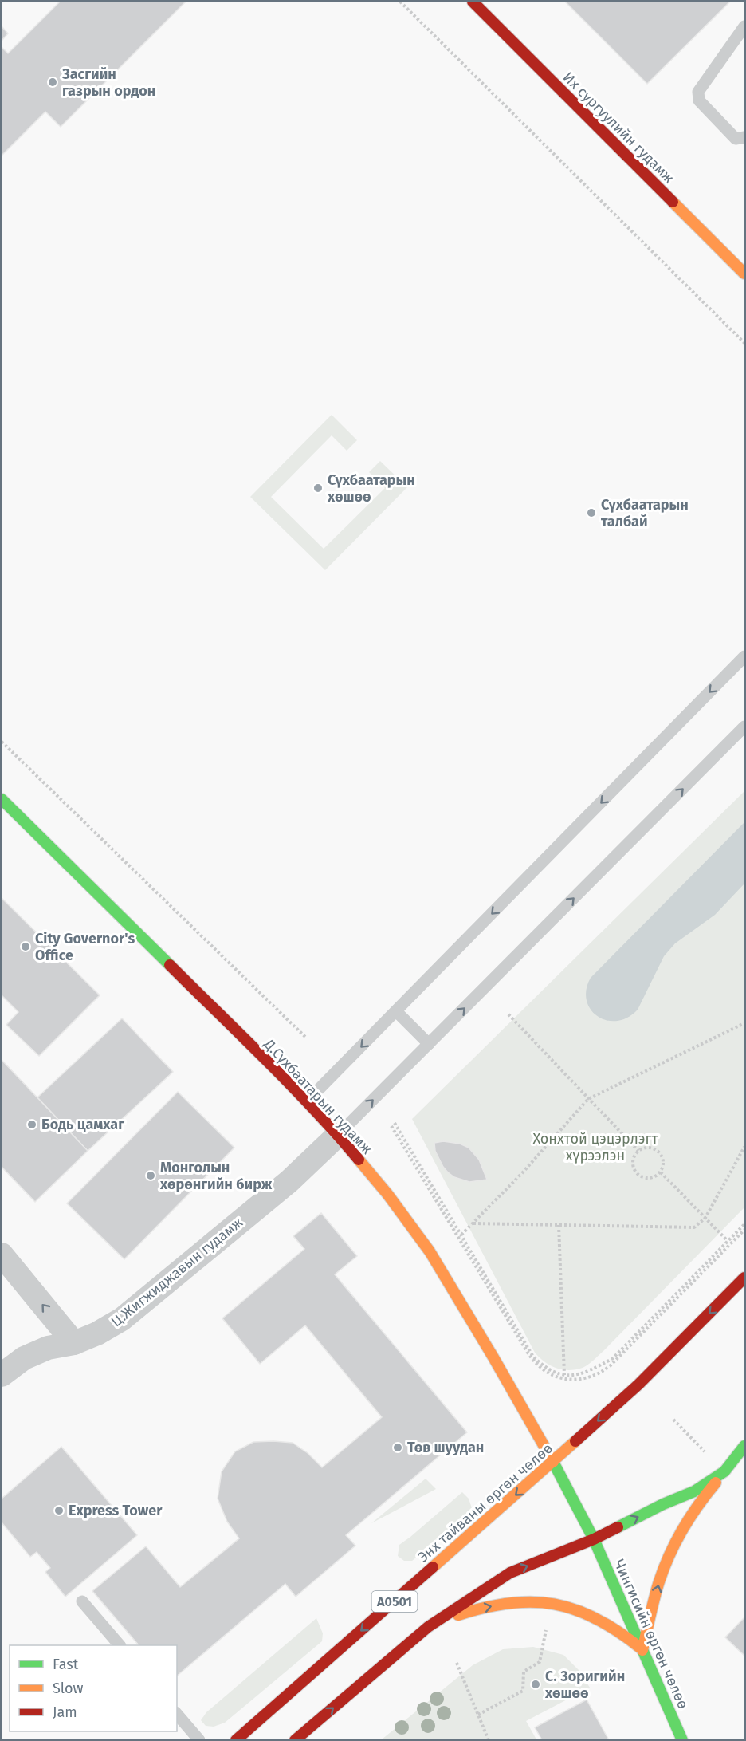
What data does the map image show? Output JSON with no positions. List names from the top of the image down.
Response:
{
  "streets": {
    "main road": [
      "Их сургуулийн гудамж",
      "Д.Сүхбаатарын гудамж",
      "Энх тайваны өргөн чөлөө",
      "A0501",
      "Чингисийн өргөн чөлөө"
    ],
    "street": ["Ц.Жигжиджавын гудамж"]
  },
  "crossings": [
    ["Д.Сүхбаатарын гудамж", "Ц.Жигжиджавын гудамж"],
    ["Д.Сүхбаатарын гудамж", "Энх тайваны өргөн чөлөө"],
    ["Д.Сүхбаатарын гудамж", "A0501"],
    ["Д.Сүхбаатарын гудамж", "Чингисийн өргөн чөлөө"],
    ["A0501", "Чингисийн өргөн чөлөө"]
  ],
  "parks": ["Хонхтой цэцэрлэгт хүрээлэн"],
  "places": [
    "Засгийн газрын ордон",
    "Сүхбаатарын хөшөө",
    "Сүхбаатарын талбай",
    "City Governor's Office",
    "Бодь цамхаг",
    "Монголын хөрөнгийн бирж",
    "Төв шуудан",
    "Express Tower",
    "С. Зоригийн хөшөө"
  ],
  "legend": ["Fast", "Slow", "Jam"]
}
